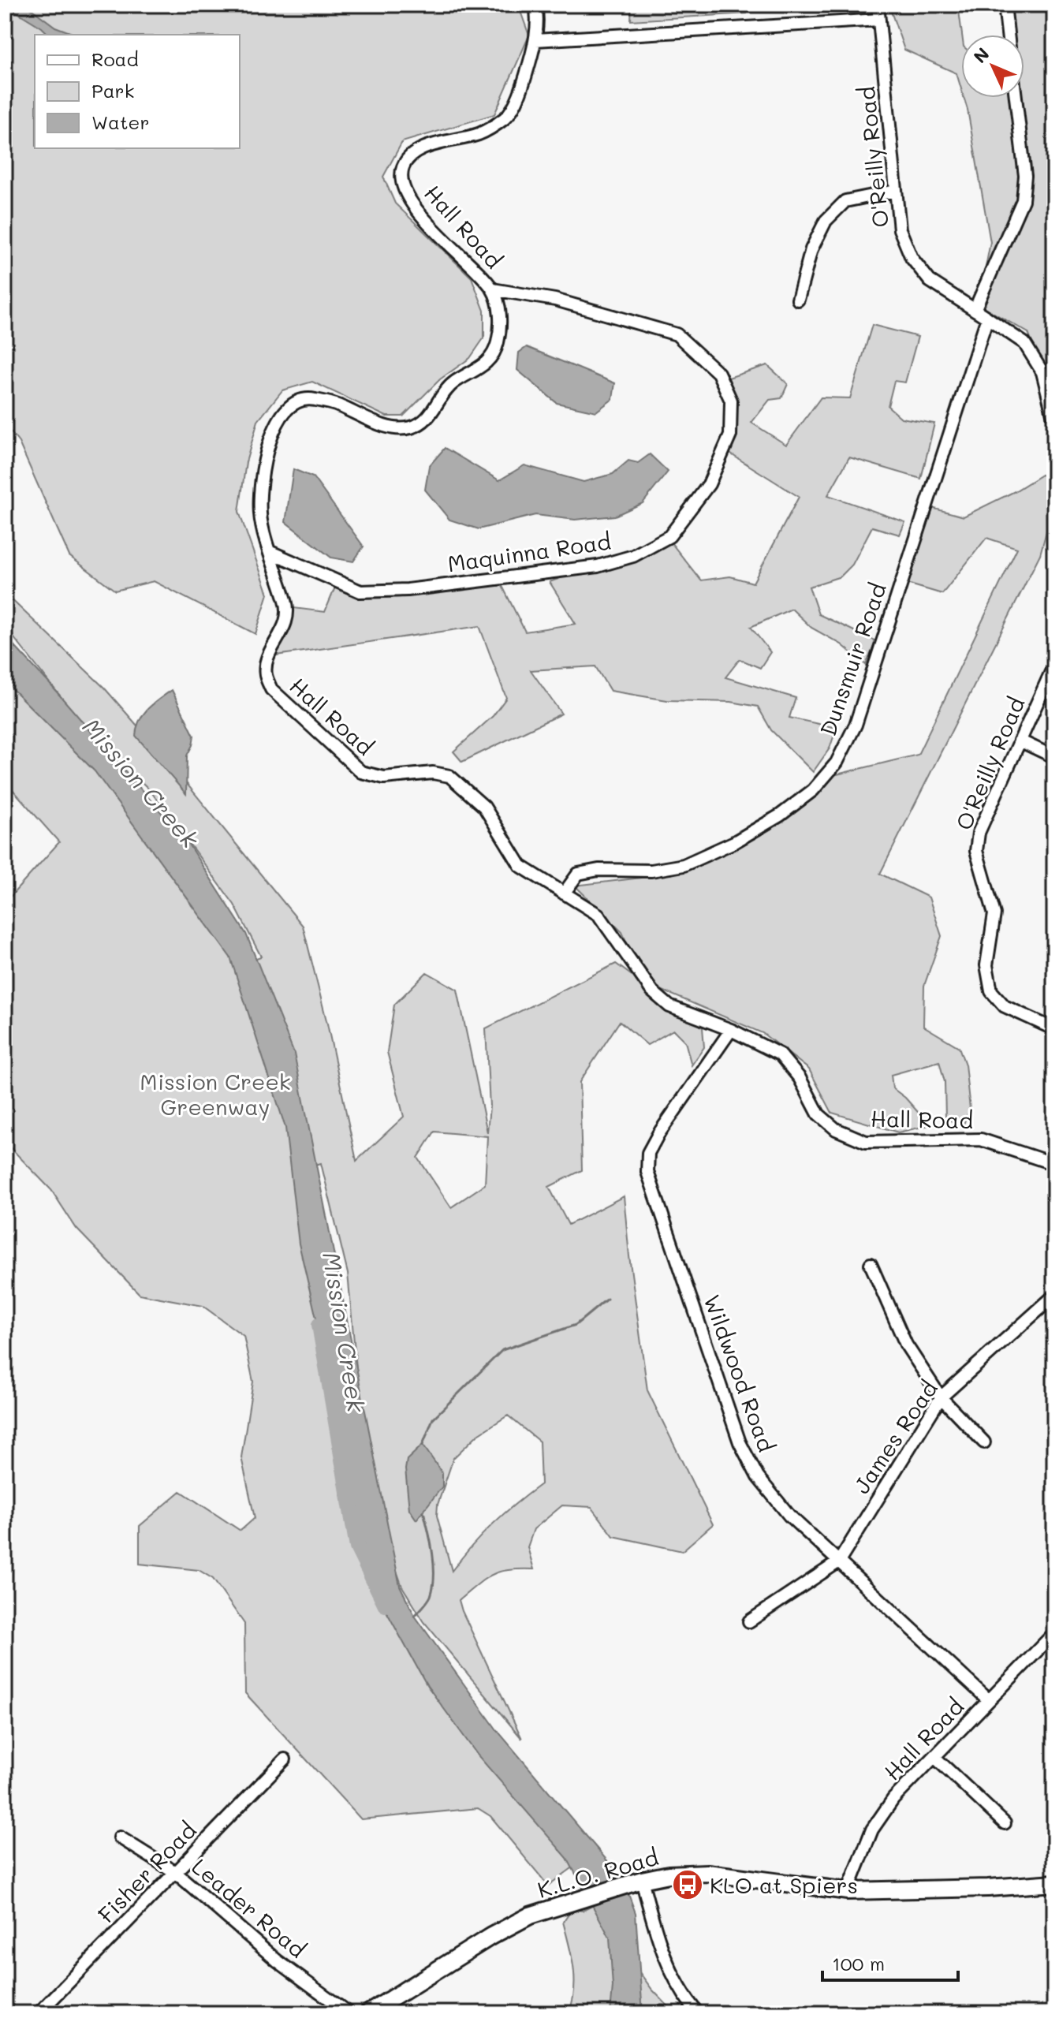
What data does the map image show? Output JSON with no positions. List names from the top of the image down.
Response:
{
  "streets": {
    "main road": ["K.L.O. Road"],
    "street": [
      "O'Reilly Road",
      "Hall Road",
      "Maquinna Road",
      "Dunsmuir Road",
      "Wildwood Road",
      "James Road",
      "Fisher Road",
      "Leader Road"
    ]
  },
  "crossings": [
    ["Hall Road", "Maquinna Road"],
    ["Hall Road", "Dunsmuir Road"],
    ["Hall Road", "Wildwood Road"],
    ["Hall Road", "K.L.O. Road"],
    ["Wildwood Road", "James Road"],
    ["Fisher Road", "Leader Road"]
  ],
  "water": ["Mission Creek"],
  "parks": ["Mission Creek Greenway"],
  "places": {
    "bus stop": ["KLO at Spiers"]
  },
  "legend": ["Road", "Park", "Water"],
  "scale_bar": "100 m",
  "north": "top left"
}
